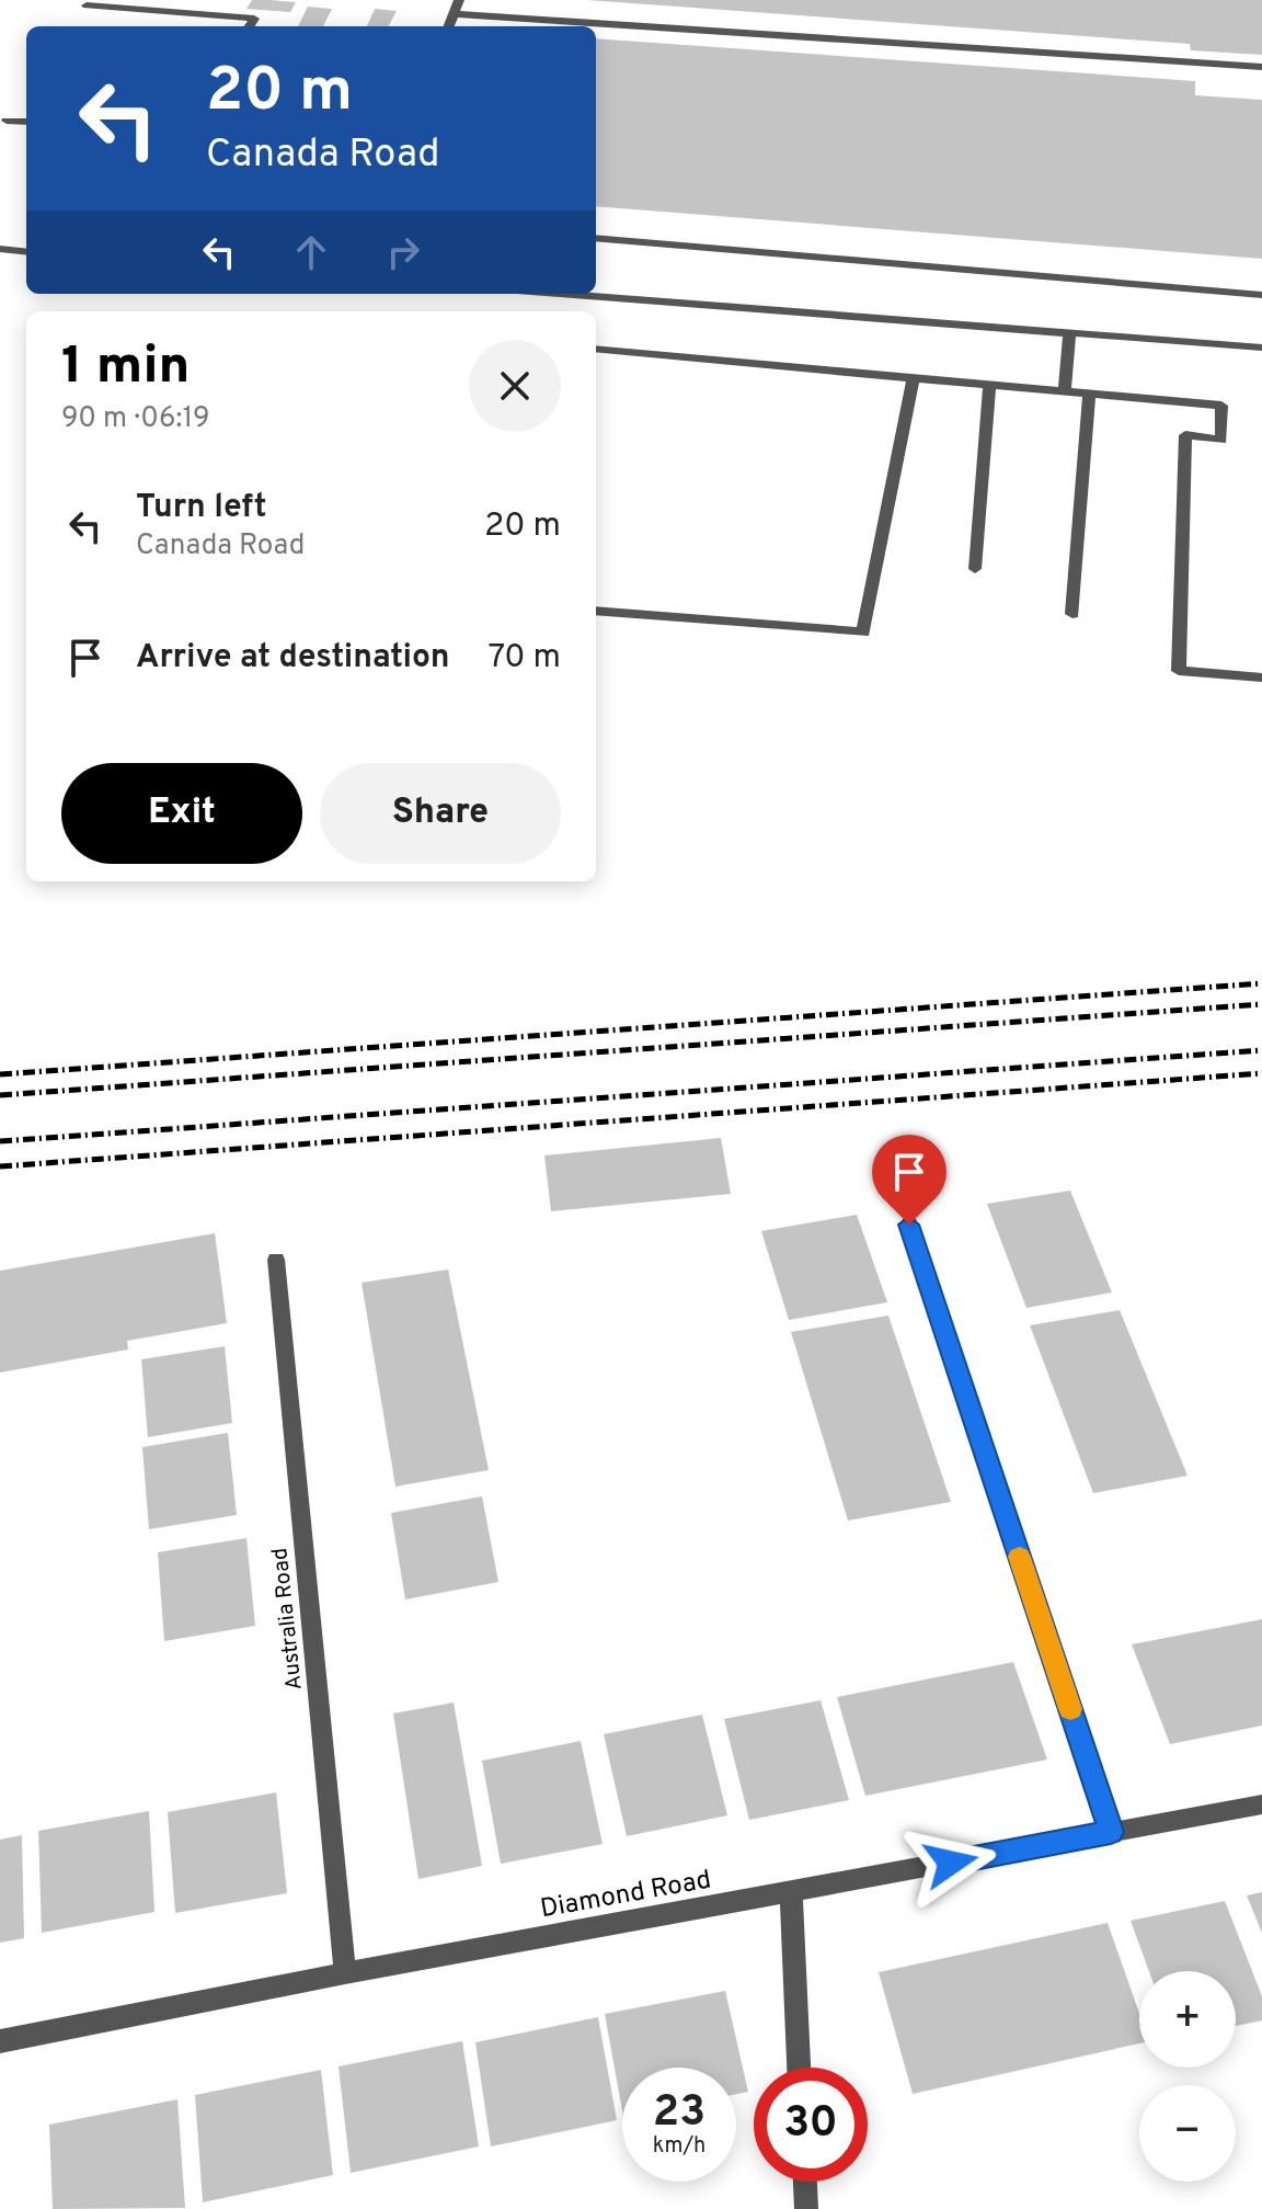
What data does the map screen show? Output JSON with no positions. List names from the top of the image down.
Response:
{
  "streets": {
    "street": ["Australia Road", "Diamond Road"]
  },
  "crossings": [
    ["Australia Road", "Diamond Road"]
  ],
  "page": {
    "turn": ["20 m", "Canada Road"],
    "heading": ["1 min", "90 m · 06:19"],
    "list": [
      {
        "name": "Turn left",
        "note": "Canada Road",
        "value": "20 m"
      },
      {
        "name": "Arrive at destination",
        "value": "70 m"
      }
    ],
    "buttons": ["Exit", "Share"],
    "map_buttons": ["+", "−"],
    "speed": "23 km/h",
    "limit": "30"
  }
}
